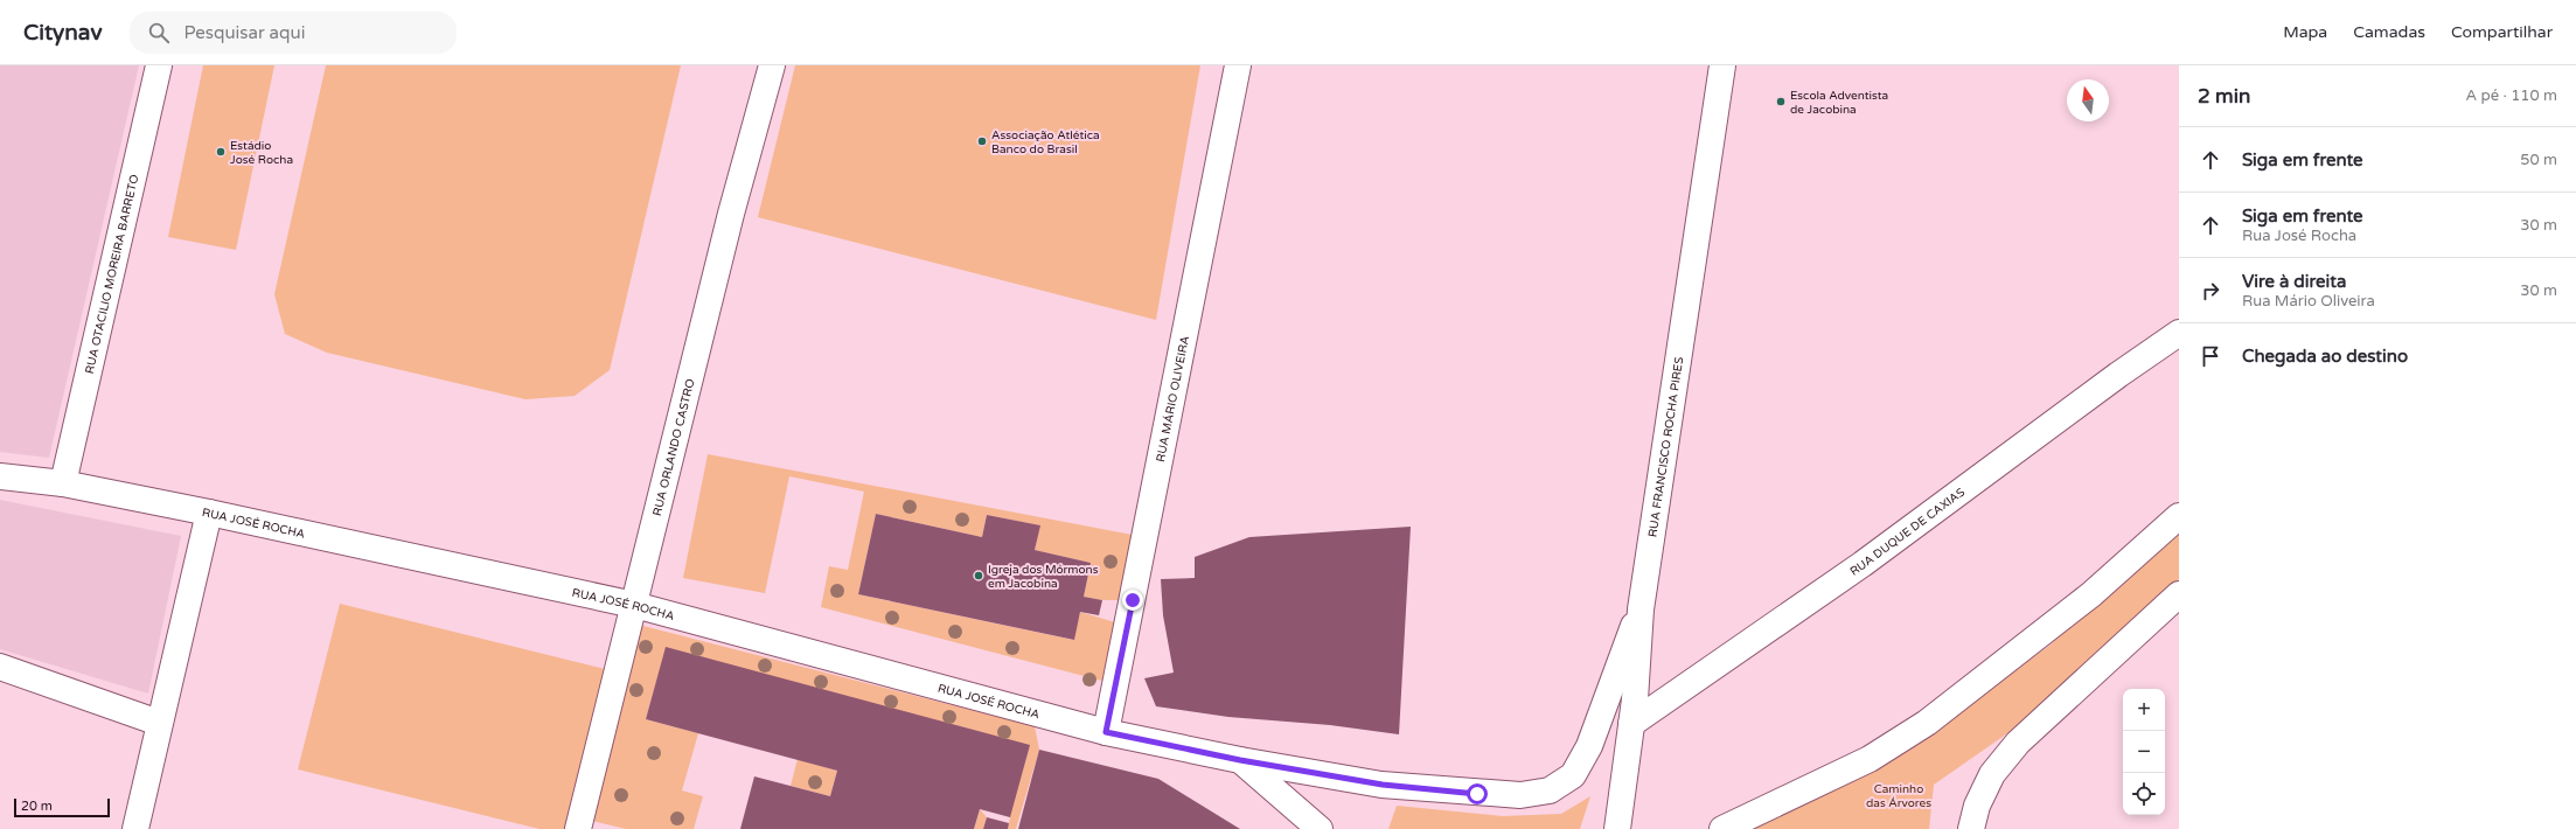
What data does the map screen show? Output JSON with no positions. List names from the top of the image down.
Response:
{
  "streets": {
    "street": [
      "RUA OTACILIO MOREIRA BARRETO",
      "RUA MÁRIO OLIVEIRA",
      "RUA ORLANDO CASTRO",
      "RUA FRANCISCO ROCHA PIRES",
      "RUA JOSÉ ROCHA",
      "RUA DUQUE DE CAXIAS"
    ]
  },
  "crossings": [
    ["RUA OTACILIO MOREIRA BARRETO", "RUA JOSÉ ROCHA"],
    ["RUA MÁRIO OLIVEIRA", "RUA JOSÉ ROCHA"],
    ["RUA ORLANDO CASTRO", "RUA JOSÉ ROCHA"],
    ["RUA FRANCISCO ROCHA PIRES", "RUA JOSÉ ROCHA"],
    ["RUA FRANCISCO ROCHA PIRES", "RUA DUQUE DE CAXIAS"]
  ],
  "parks": ["Caminho das Árvores"],
  "places": [
    "Escola Adventista de Jacobina",
    "Associação Atlética Banco do Brasil",
    "Estádio José Rocha",
    "Igreja dos Mórmons em Jacobina"
  ],
  "scale_bar": "20 m",
  "north": "top",
  "page": {
    "header": "Citynav",
    "search": "Pesquisar aqui",
    "nav": ["Mapa", "Camadas", "Compartilhar"],
    "heading": ["2 min", "A pé · 110 m"],
    "list": [
      ["Siga em frente", "50 m"],
      ["Siga em frente", "Rua José Rocha", "30 m"],
      ["Vire à direita", "Rua Mário Oliveira", "30 m"],
      "Chegada ao destino"
    ],
    "map_buttons": ["+", "−"],
    "scale": "20 m"
  }
}
